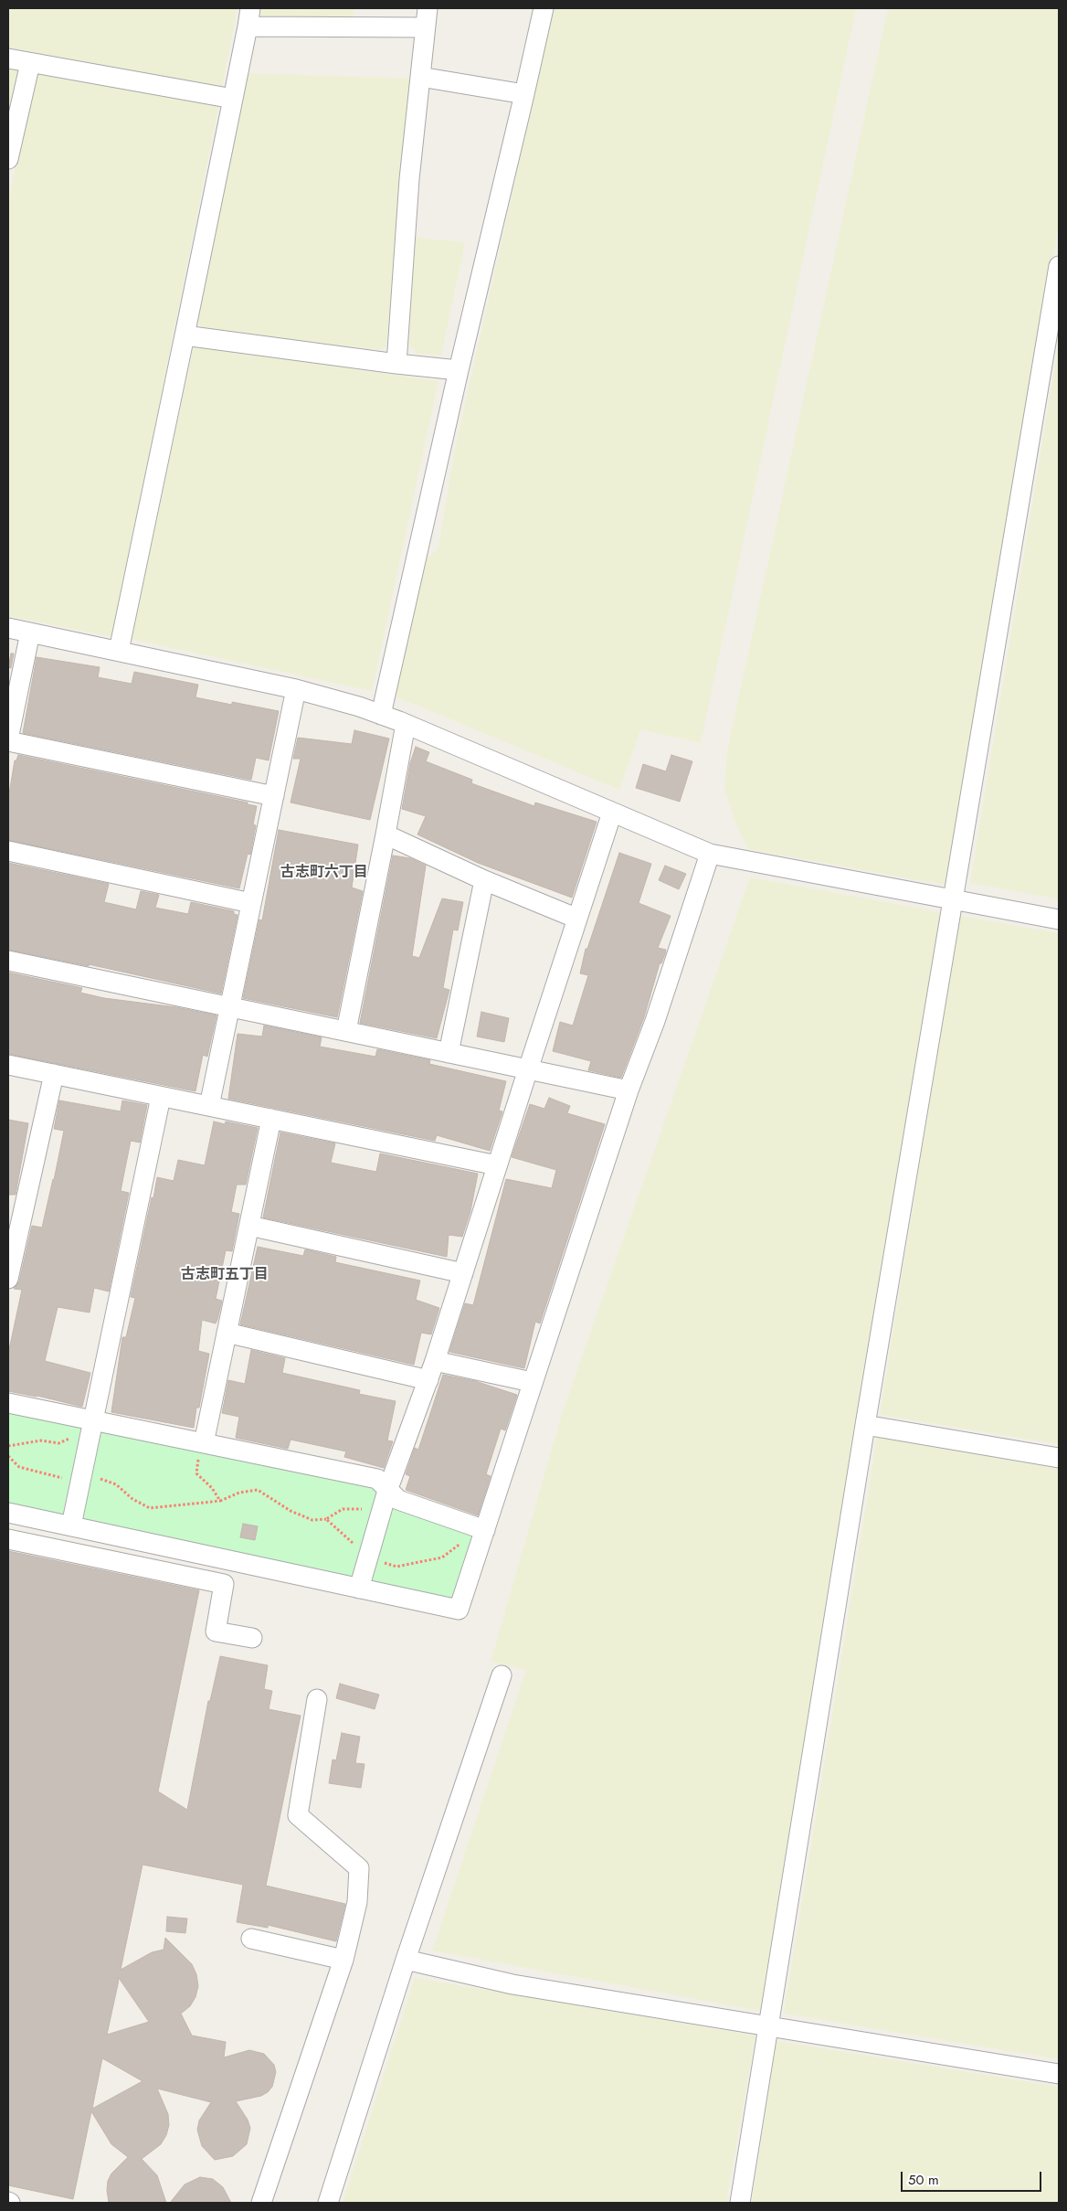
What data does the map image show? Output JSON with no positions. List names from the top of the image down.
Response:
{
  "districts": ["古志町六丁目", "古志町五丁目"],
  "scale_bar": "50 m"
}
